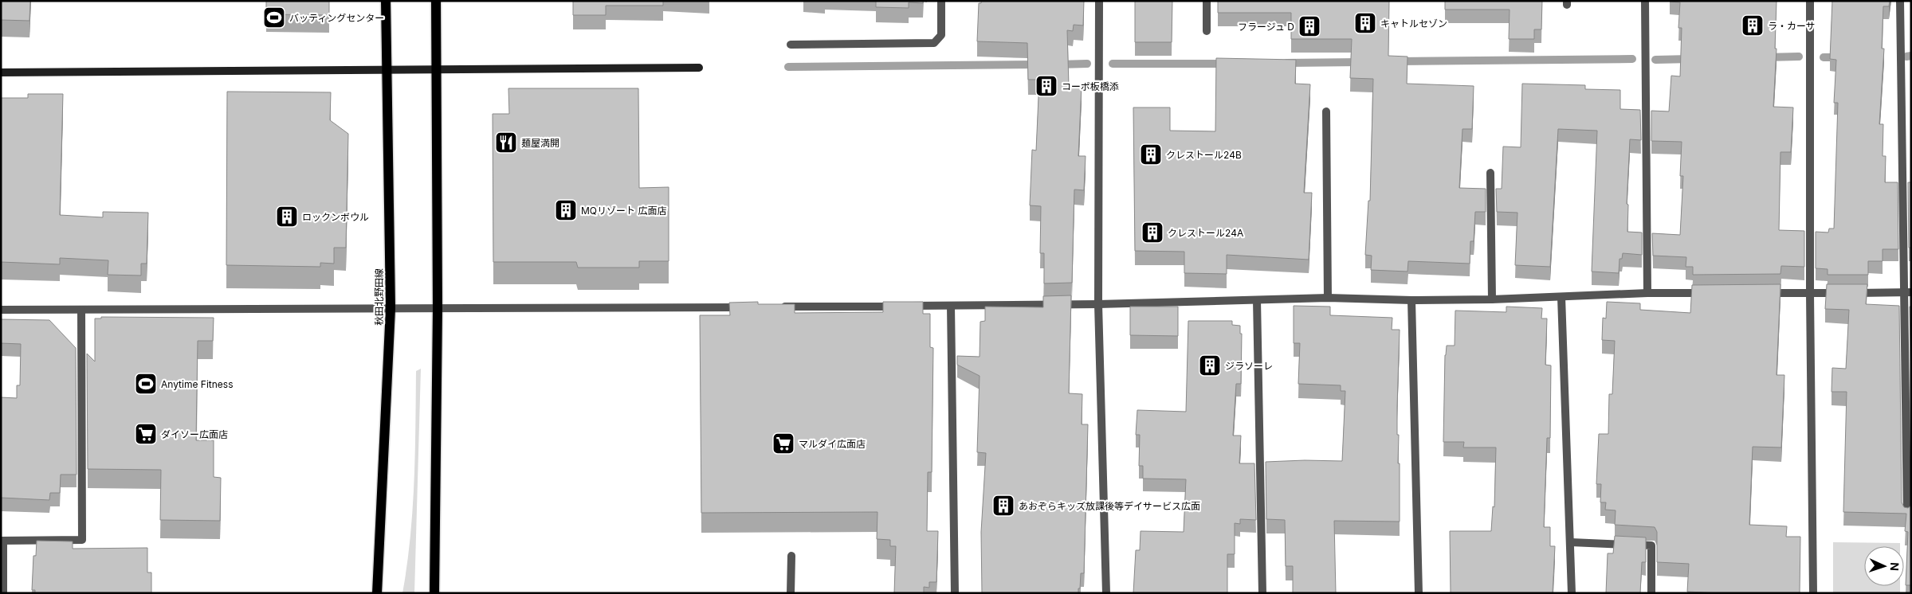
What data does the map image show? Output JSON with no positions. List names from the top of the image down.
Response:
{
  "streets": {
    "main road": ["秋田北野田線"]
  },
  "places": {
    "sports": ["バッティングセンター", "Anytime Fitness"],
    "building": [
      "キャトルセゾン",
      "ラ・カーサ",
      "フラージュ D",
      "コーポ板橋添",
      "クレストール24B",
      "MQリゾート 広面店",
      "ロックンボウル",
      "クレストール24A",
      "ジラソーレ",
      "あおぞらキッズ放課後等デイサービス広面"
    ],
    "restaurant": ["麺屋満開"],
    "supermarket": ["ダイソー広面店", "マルダイ広面店"]
  },
  "north": "right"
}
